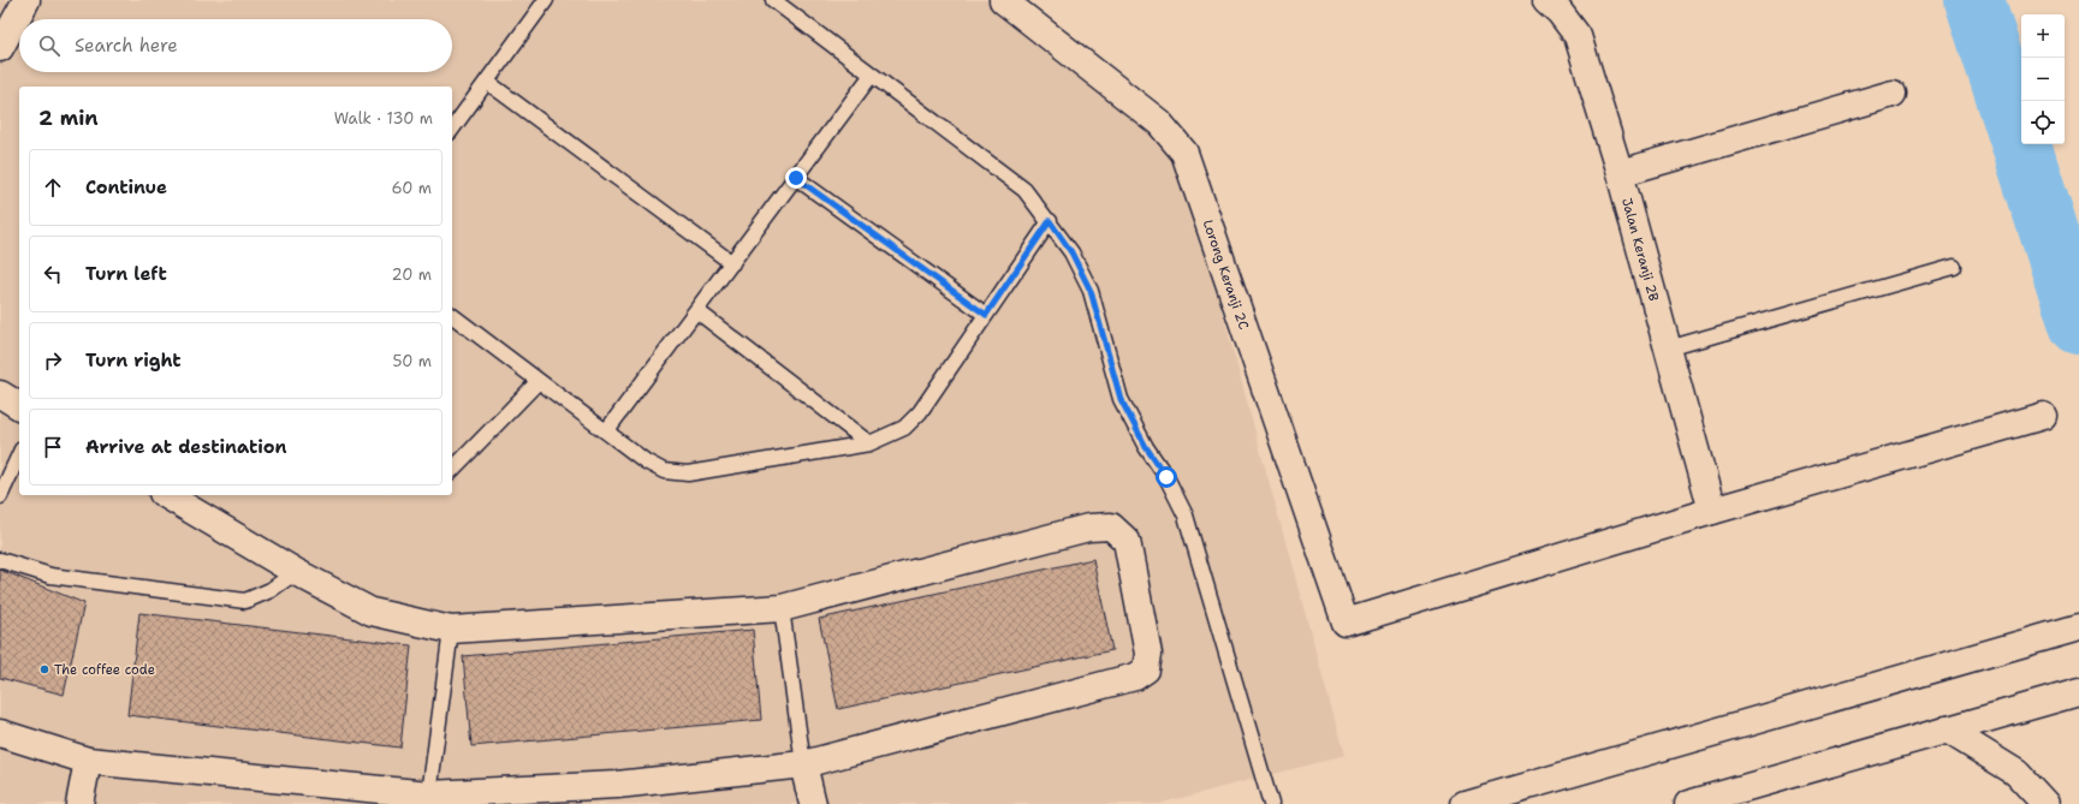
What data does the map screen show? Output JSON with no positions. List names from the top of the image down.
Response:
{
  "streets": {
    "street": ["Jalan Keranji 2B", "Lorong Keranji 2C"]
  },
  "crossings": [
    ["Jalan Keranji 2B", "Lorong Keranji 2C"]
  ],
  "places": ["The coffee code"],
  "page": {
    "map_buttons": ["+", "−"],
    "search": "Search here",
    "heading": ["2 min", "Walk · 130 m"],
    "list": [
      ["Continue", "60 m"],
      ["Turn left", "20 m"],
      ["Turn right", "50 m"],
      "Arrive at destination"
    ]
  }
}
